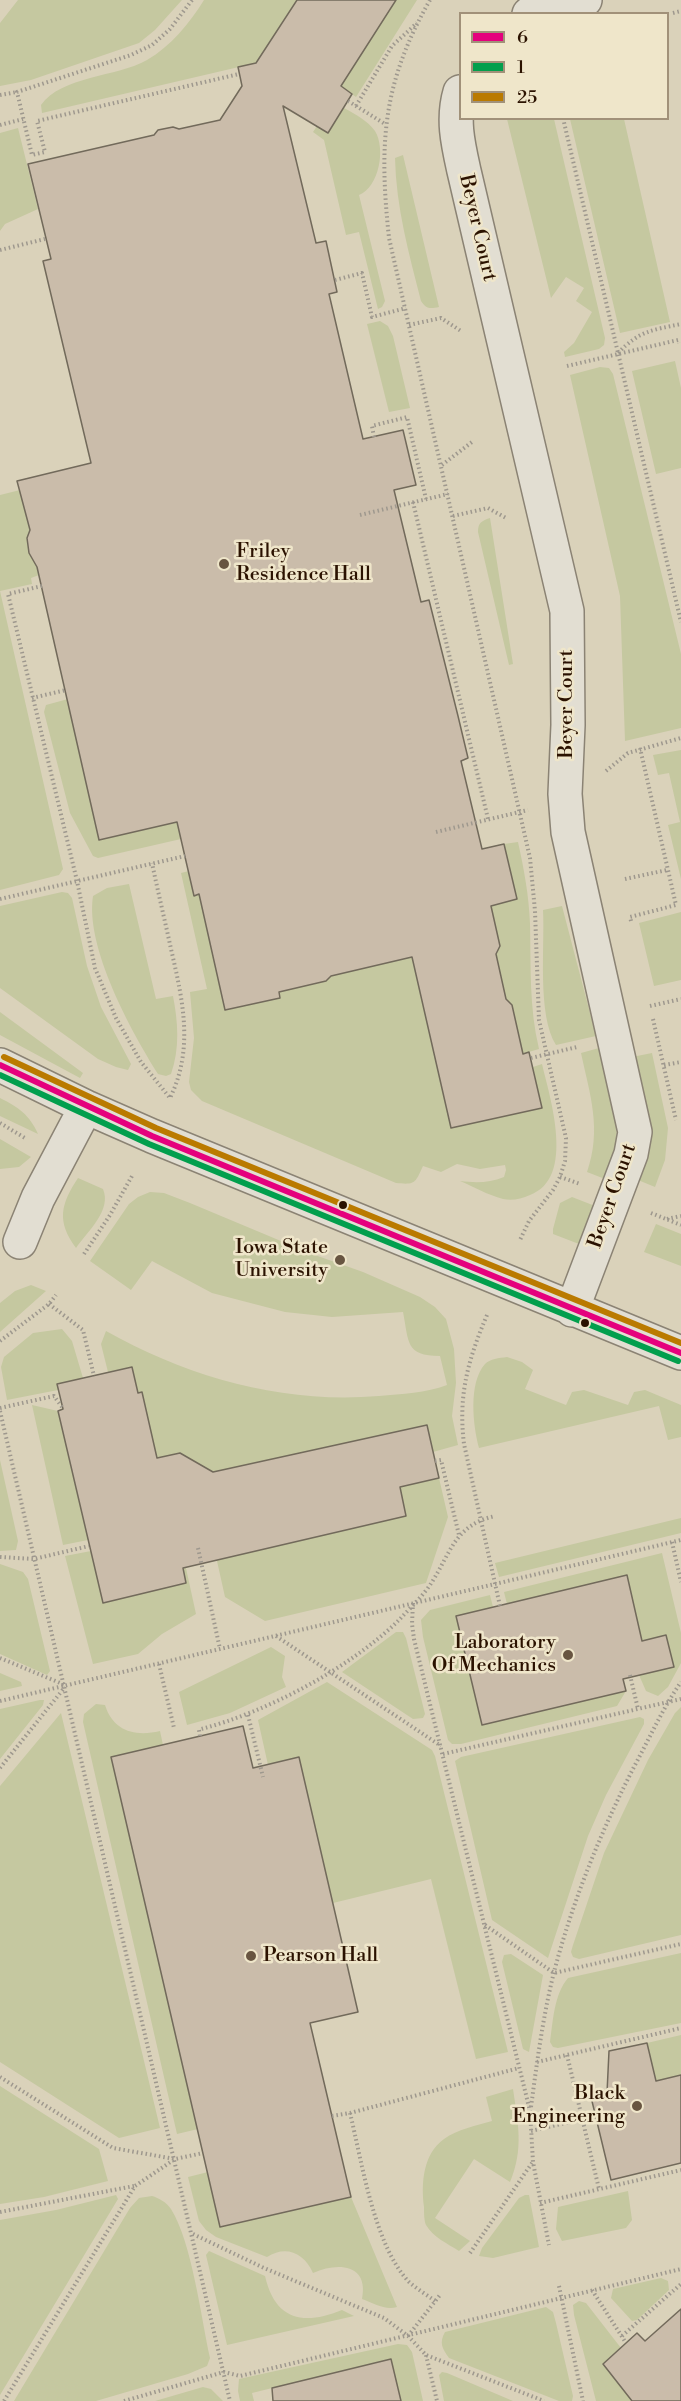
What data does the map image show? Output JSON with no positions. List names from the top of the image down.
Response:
{
  "streets": {
    "street": ["Beyer Court"]
  },
  "places": [
    "Friley Residence Hall",
    "Iowa State University",
    "Laboratory Of Mechanics",
    "Pearson Hall",
    "Black Engineering"
  ],
  "lines": ["transit line 25", "transit line 6", "transit line 1"],
  "legend": ["6", "1", "25"]
}
